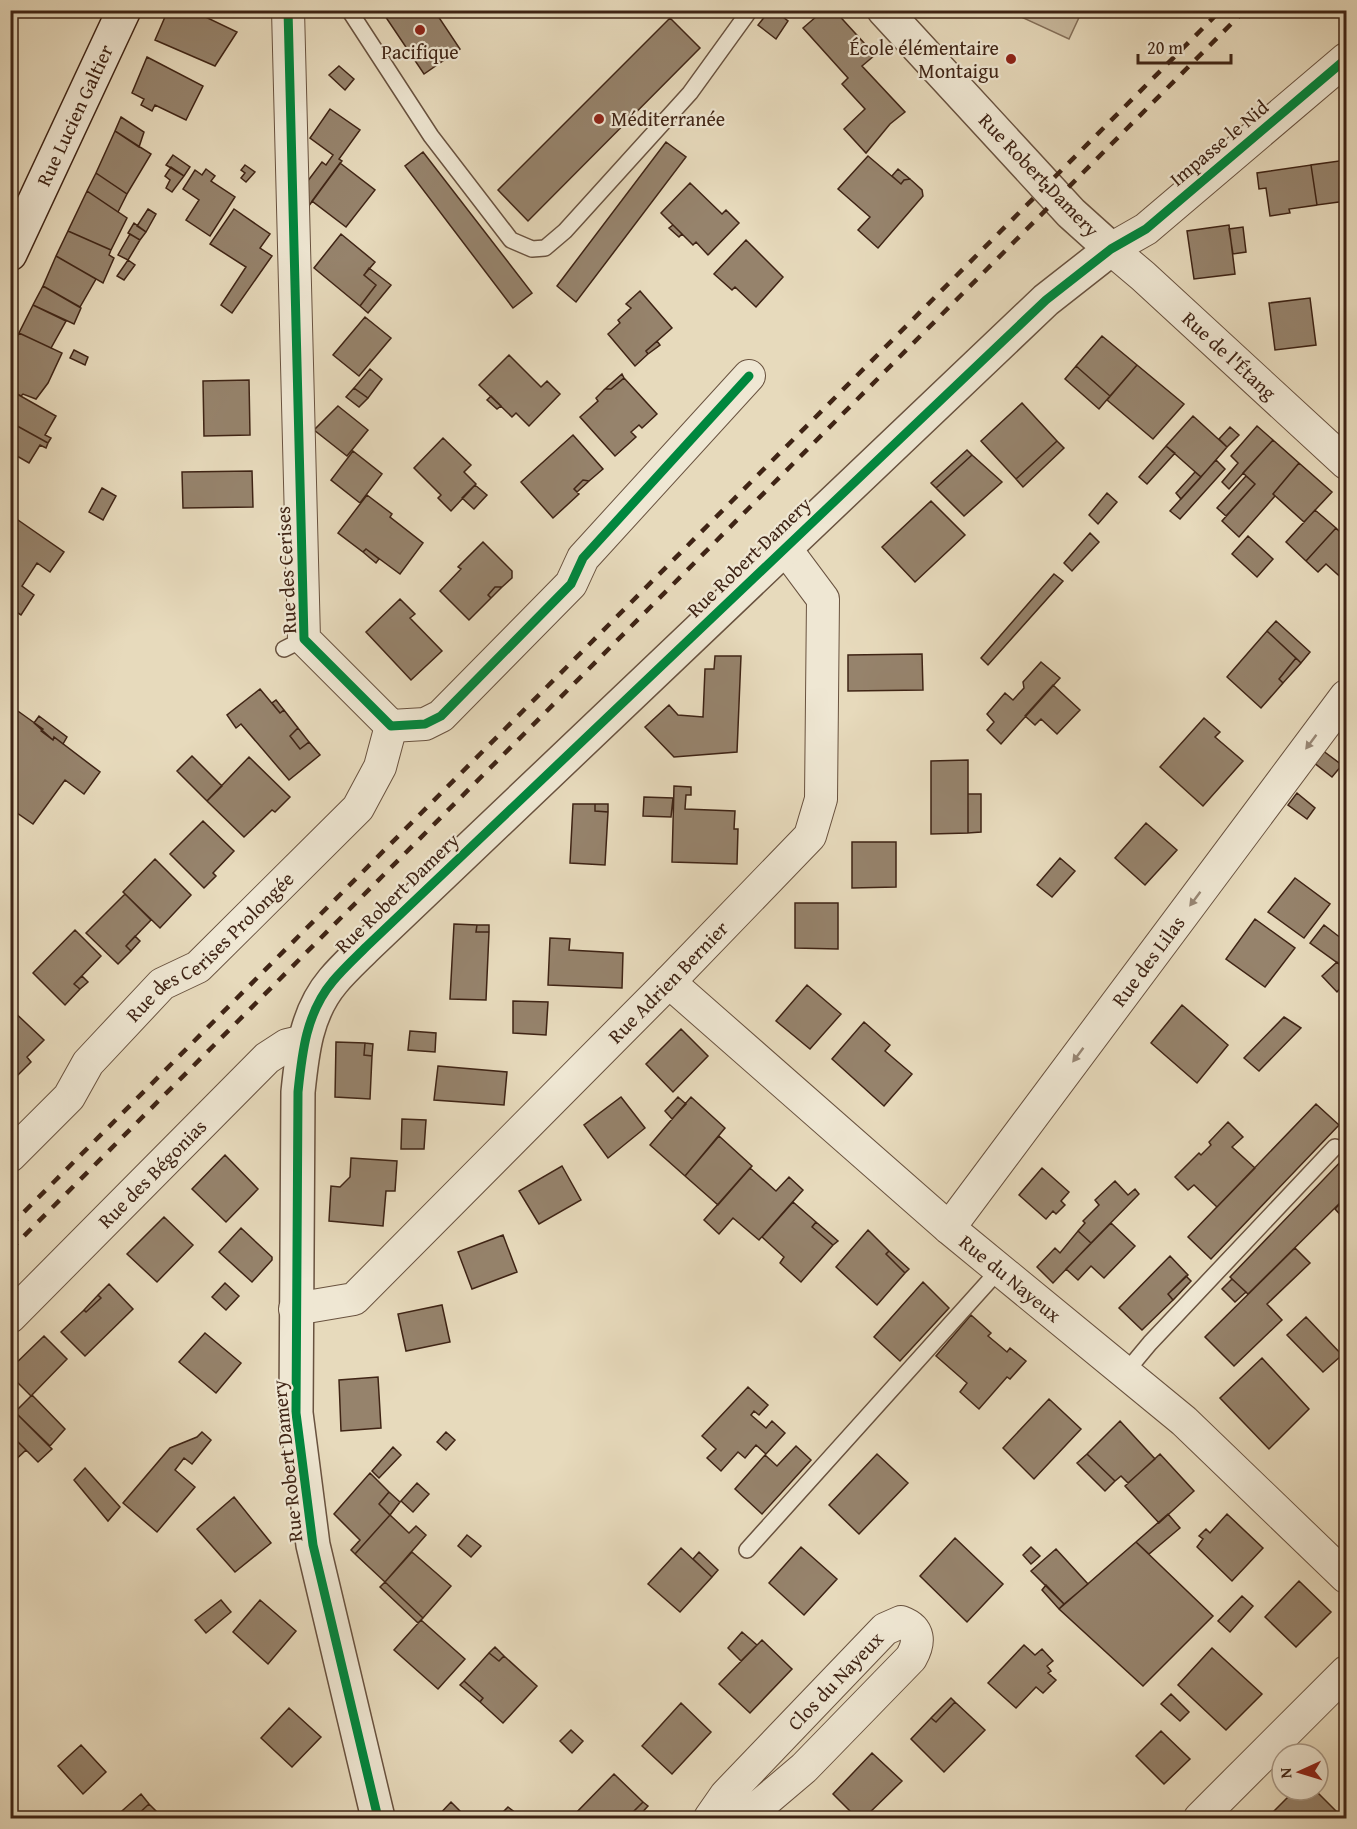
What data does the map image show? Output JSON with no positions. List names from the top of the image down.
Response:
{
  "streets": {
    "street": [
      "Rue Lucien Galtier",
      "Impasse le Nid",
      "Rue Robert Damery",
      "Rue de l'Étang",
      "Rue des Cerises",
      "Rue des Cerises Prolongée",
      "Rue des Lilas",
      "Rue Adrien Bernier",
      "Rue des Bégonias",
      "Rue du Nayeux",
      "Clos du Nayeux"
    ]
  },
  "crossings": [
    ["Impasse le Nid", "Rue Robert Damery"],
    ["Impasse le Nid", "Rue de l'Étang"],
    ["Rue Robert Damery", "Rue de l'Étang"],
    ["Rue Robert Damery", "Rue Adrien Bernier"],
    ["Rue Robert Damery", "Rue des Bégonias"],
    ["Rue des Cerises", "Rue des Cerises Prolongée"],
    ["Rue des Lilas", "Rue du Nayeux"],
    ["Rue Adrien Bernier", "Rue du Nayeux"]
  ],
  "one_way": ["Rue des Lilas"],
  "places": ["Pacifique", "École élémentaire Montaigu", "Méditerranée"],
  "scale_bar": "20 m",
  "north": "left"
}
